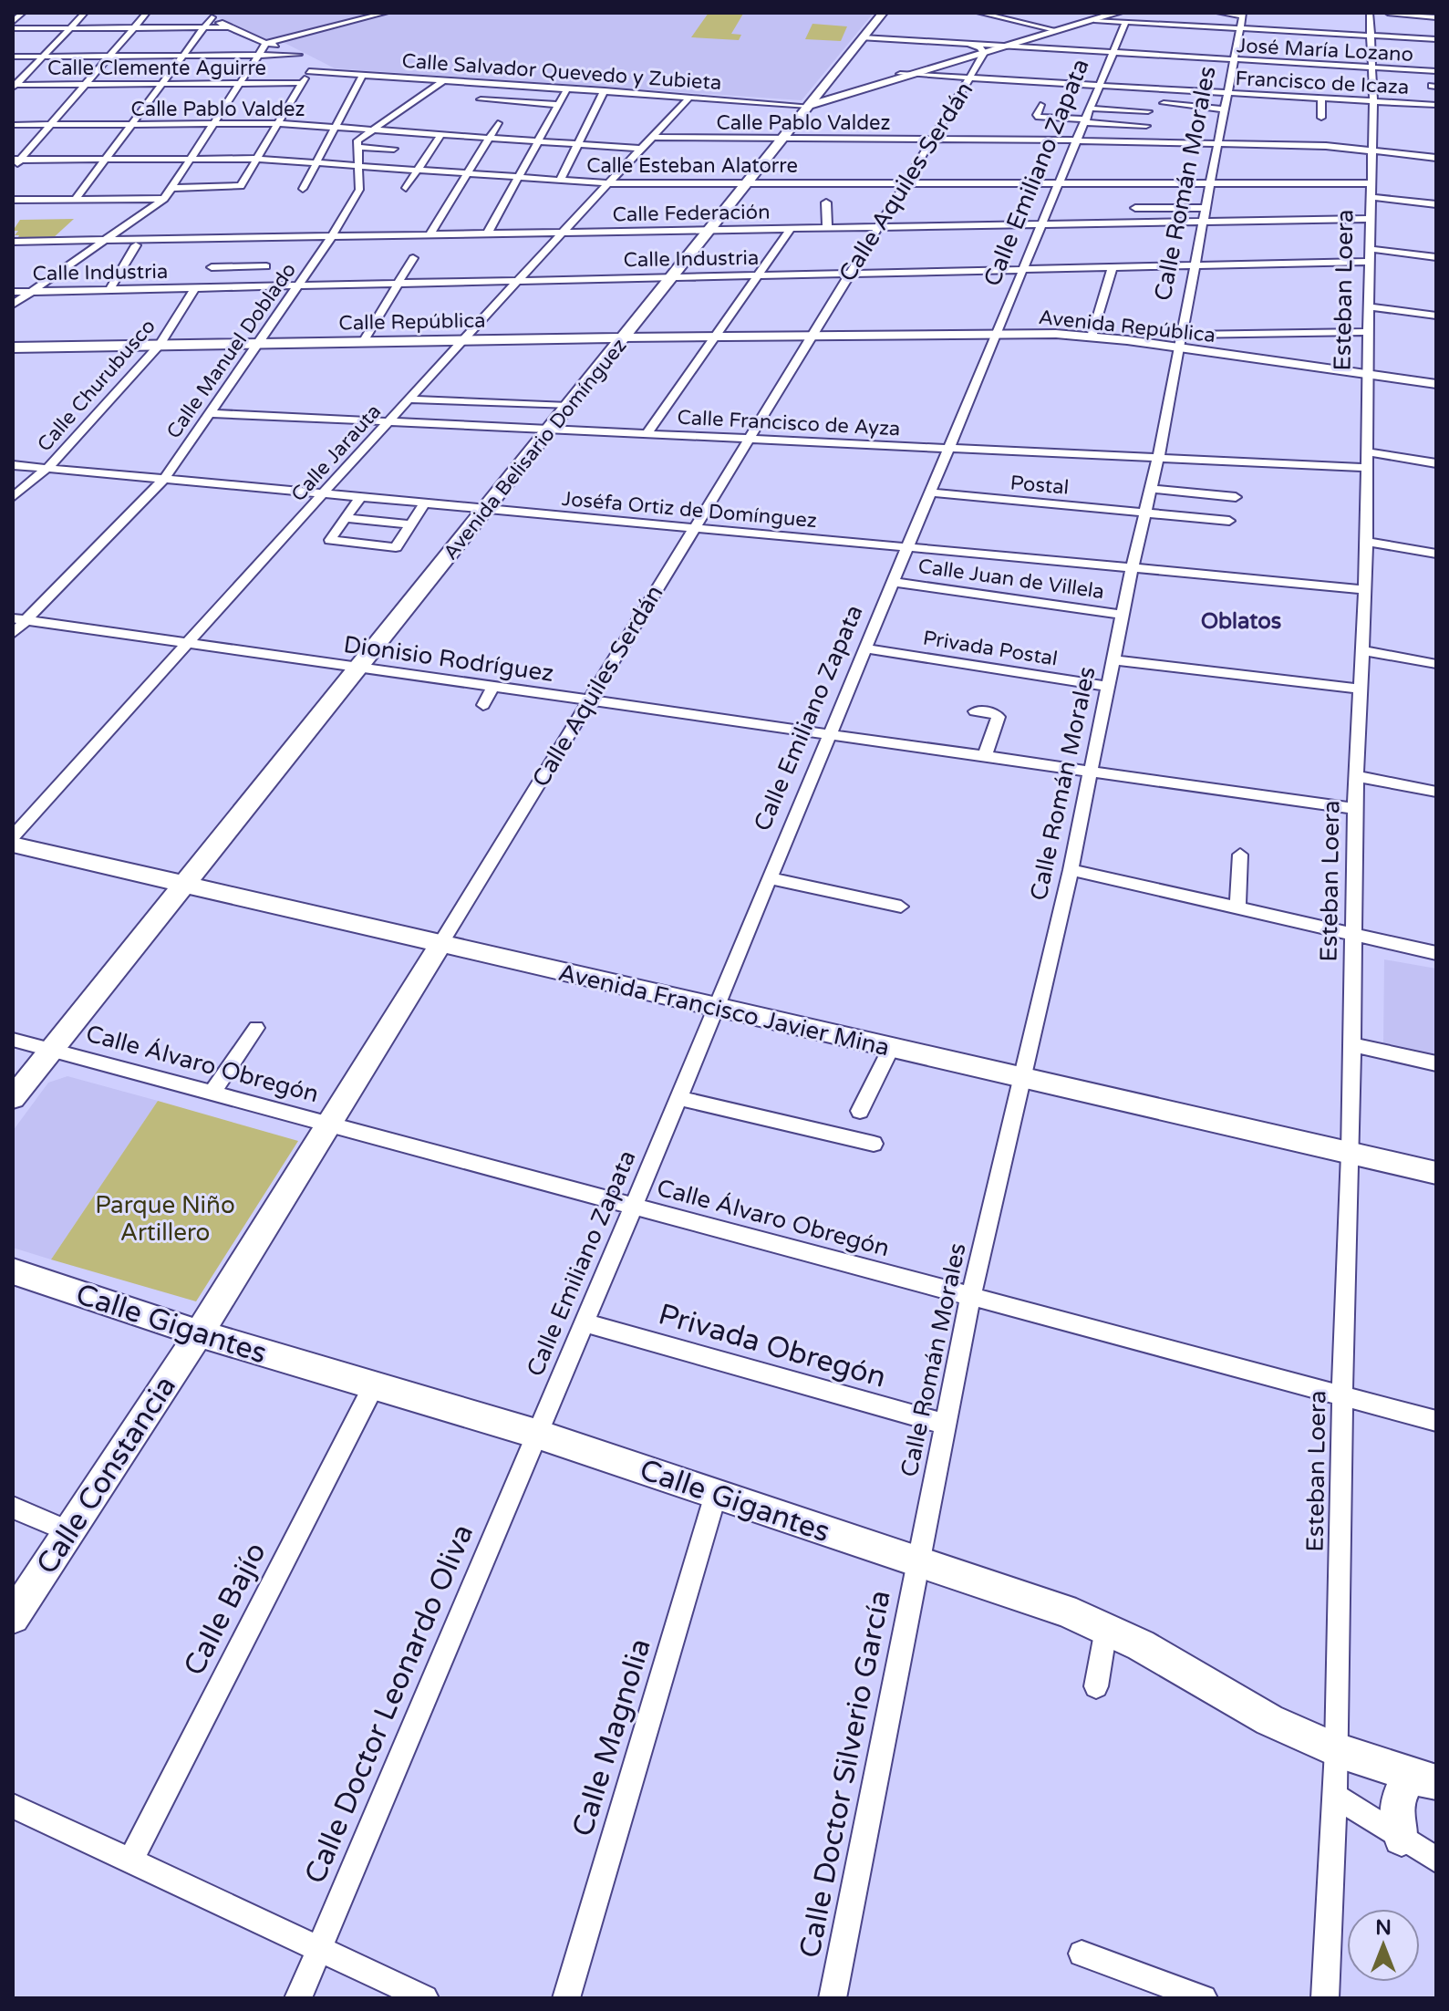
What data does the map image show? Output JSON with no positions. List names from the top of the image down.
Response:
{
  "streets": {
    "main road": [
      "Calle Aquiles Serdán",
      "Calle República",
      "Avenida Belisario Domínguez",
      "Avenida Francisco Javier Mina",
      "Calle Gigantes",
      "Calle Constancia"
    ],
    "street": [
      "José María Lozano",
      "Calle Clemente Aguirre",
      "Calle Salvador Quevedo y Zubieta",
      "Francisco de Icaza",
      "Calle Pablo Valdez",
      "Calle Esteban Alatorre",
      "Calle Emiliano Zapata",
      "Calle Román Morales",
      "Calle Federación",
      "Calle Industria",
      "Esteban Loera",
      "Avenida República",
      "Calle Manuel Doblado",
      "Calle Churubusco",
      "Calle Francisco de Ayza",
      "Calle Jarauta",
      "Postal",
      "Joséfa Ortiz de Domínguez",
      "Calle Juan de Villela",
      "Privada Postal",
      "Dionisio Rodríguez",
      "Calle Álvaro Obregón",
      "Privada Obregón",
      "Calle Bajío",
      "Calle Doctor Leonardo Oliva",
      "Calle Magnolia",
      "Calle Doctor Silverio García"
    ]
  },
  "crossings": [
    ["José María Lozano", "Calle Emiliano Zapata"],
    ["José María Lozano", "Calle Aquiles Serdán"],
    ["José María Lozano", "Calle Román Morales"],
    ["José María Lozano", "Esteban Loera"],
    ["José María Lozano", "Avenida Belisario Domínguez"],
    ["Calle Salvador Quevedo y Zubieta", "Avenida Belisario Domínguez"],
    ["Calle Salvador Quevedo y Zubieta", "Calle Jarauta"],
    ["Francisco de Icaza", "Calle Emiliano Zapata"],
    ["Francisco de Icaza", "Calle Aquiles Serdán"],
    ["Francisco de Icaza", "Calle Román Morales"],
    ["Francisco de Icaza", "Esteban Loera"],
    ["Calle Pablo Valdez", "Calle Emiliano Zapata"],
    ["Calle Pablo Valdez", "Calle Aquiles Serdán"],
    ["Calle Pablo Valdez", "Calle Román Morales"],
    ["Calle Pablo Valdez", "Esteban Loera"],
    ["Calle Pablo Valdez", "Avenida Belisario Domínguez"],
    ["Calle Pablo Valdez", "Calle Jarauta"],
    ["Calle Esteban Alatorre", "Calle Emiliano Zapata"],
    ["Calle Esteban Alatorre", "Calle Aquiles Serdán"],
    ["Calle Esteban Alatorre", "Calle Román Morales"],
    ["Calle Esteban Alatorre", "Esteban Loera"],
    ["Calle Esteban Alatorre", "Calle Manuel Doblado"],
    ["Calle Esteban Alatorre", "Avenida Belisario Domínguez"],
    ["Calle Esteban Alatorre", "Calle Jarauta"],
    ["Calle Emiliano Zapata", "Calle Federación"],
    ["Calle Emiliano Zapata", "Calle Industria"],
    ["Calle Emiliano Zapata", "Avenida República"],
    ["Calle Emiliano Zapata", "Calle Francisco de Ayza"],
    ["Calle Emiliano Zapata", "Postal"],
    ["Calle Emiliano Zapata", "Joséfa Ortiz de Domínguez"],
    ["Calle Emiliano Zapata", "Calle Juan de Villela"],
    ["Calle Emiliano Zapata", "Privada Postal"],
    ["Calle Emiliano Zapata", "Dionisio Rodríguez"],
    ["Calle Emiliano Zapata", "Avenida Francisco Javier Mina"],
    ["Calle Emiliano Zapata", "Calle Álvaro Obregón"],
    ["Calle Emiliano Zapata", "Calle Gigantes"],
    ["Calle Emiliano Zapata", "Privada Obregón"],
    ["Calle Emiliano Zapata", "Calle Doctor Leonardo Oliva"],
    ["Calle Aquiles Serdán", "Calle Federación"],
    ["Calle Aquiles Serdán", "Calle Industria"],
    ["Calle Aquiles Serdán", "Calle República"],
    ["Calle Aquiles Serdán", "Avenida República"],
    ["Calle Aquiles Serdán", "Calle Francisco de Ayza"],
    ["Calle Aquiles Serdán", "Joséfa Ortiz de Domínguez"],
    ["Calle Aquiles Serdán", "Dionisio Rodríguez"],
    ["Calle Aquiles Serdán", "Avenida Francisco Javier Mina"],
    ["Calle Aquiles Serdán", "Calle Álvaro Obregón"],
    ["Calle Aquiles Serdán", "Calle Gigantes"],
    ["Calle Aquiles Serdán", "Calle Constancia"],
    ["Calle Román Morales", "Calle Federación"],
    ["Calle Román Morales", "Calle Industria"],
    ["Calle Román Morales", "Avenida República"],
    ["Calle Román Morales", "Calle Francisco de Ayza"],
    ["Calle Román Morales", "Postal"],
    ["Calle Román Morales", "Joséfa Ortiz de Domínguez"],
    ["Calle Román Morales", "Calle Juan de Villela"],
    ["Calle Román Morales", "Privada Postal"],
    ["Calle Román Morales", "Dionisio Rodríguez"],
    ["Calle Román Morales", "Avenida Francisco Javier Mina"],
    ["Calle Román Morales", "Calle Álvaro Obregón"],
    ["Calle Román Morales", "Calle Gigantes"],
    ["Calle Román Morales", "Privada Obregón"],
    ["Calle Román Morales", "Calle Doctor Silverio García"],
    ["Calle Federación", "Esteban Loera"],
    ["Calle Federación", "Calle Manuel Doblado"],
    ["Calle Federación", "Avenida Belisario Domínguez"],
    ["Calle Federación", "Calle Jarauta"],
    ["Calle Industria", "Esteban Loera"],
    ["Calle Industria", "Calle Manuel Doblado"],
    ["Calle Industria", "Calle Churubusco"],
    ["Calle Industria", "Avenida Belisario Domínguez"],
    ["Calle Industria", "Calle Jarauta"],
    ["Esteban Loera", "Avenida República"],
    ["Esteban Loera", "Calle Francisco de Ayza"],
    ["Esteban Loera", "Joséfa Ortiz de Domínguez"],
    ["Esteban Loera", "Dionisio Rodríguez"],
    ["Esteban Loera", "Avenida Francisco Javier Mina"],
    ["Esteban Loera", "Calle Álvaro Obregón"],
    ["Esteban Loera", "Calle Gigantes"],
    ["Calle República", "Avenida República"],
    ["Calle República", "Calle Manuel Doblado"],
    ["Calle República", "Calle Churubusco"],
    ["Calle República", "Avenida Belisario Domínguez"],
    ["Calle República", "Calle Jarauta"],
    ["Calle Manuel Doblado", "Calle Francisco de Ayza"],
    ["Calle Manuel Doblado", "Joséfa Ortiz de Domínguez"],
    ["Calle Manuel Doblado", "Dionisio Rodríguez"],
    ["Calle Churubusco", "Joséfa Ortiz de Domínguez"],
    ["Calle Francisco de Ayza", "Avenida Belisario Domínguez"],
    ["Calle Francisco de Ayza", "Calle Jarauta"],
    ["Avenida Belisario Domínguez", "Joséfa Ortiz de Domínguez"],
    ["Avenida Belisario Domínguez", "Dionisio Rodríguez"],
    ["Avenida Belisario Domínguez", "Avenida Francisco Javier Mina"],
    ["Avenida Belisario Domínguez", "Calle Álvaro Obregón"],
    ["Calle Jarauta", "Joséfa Ortiz de Domínguez"],
    ["Calle Jarauta", "Dionisio Rodríguez"],
    ["Calle Gigantes", "Calle Constancia"],
    ["Calle Gigantes", "Calle Bajío"],
    ["Calle Gigantes", "Calle Doctor Leonardo Oliva"],
    ["Calle Gigantes", "Calle Magnolia"],
    ["Calle Gigantes", "Calle Doctor Silverio García"]
  ],
  "districts": ["Oblatos"],
  "parks": ["Parque Niño Artillero"],
  "north": "top"
}
